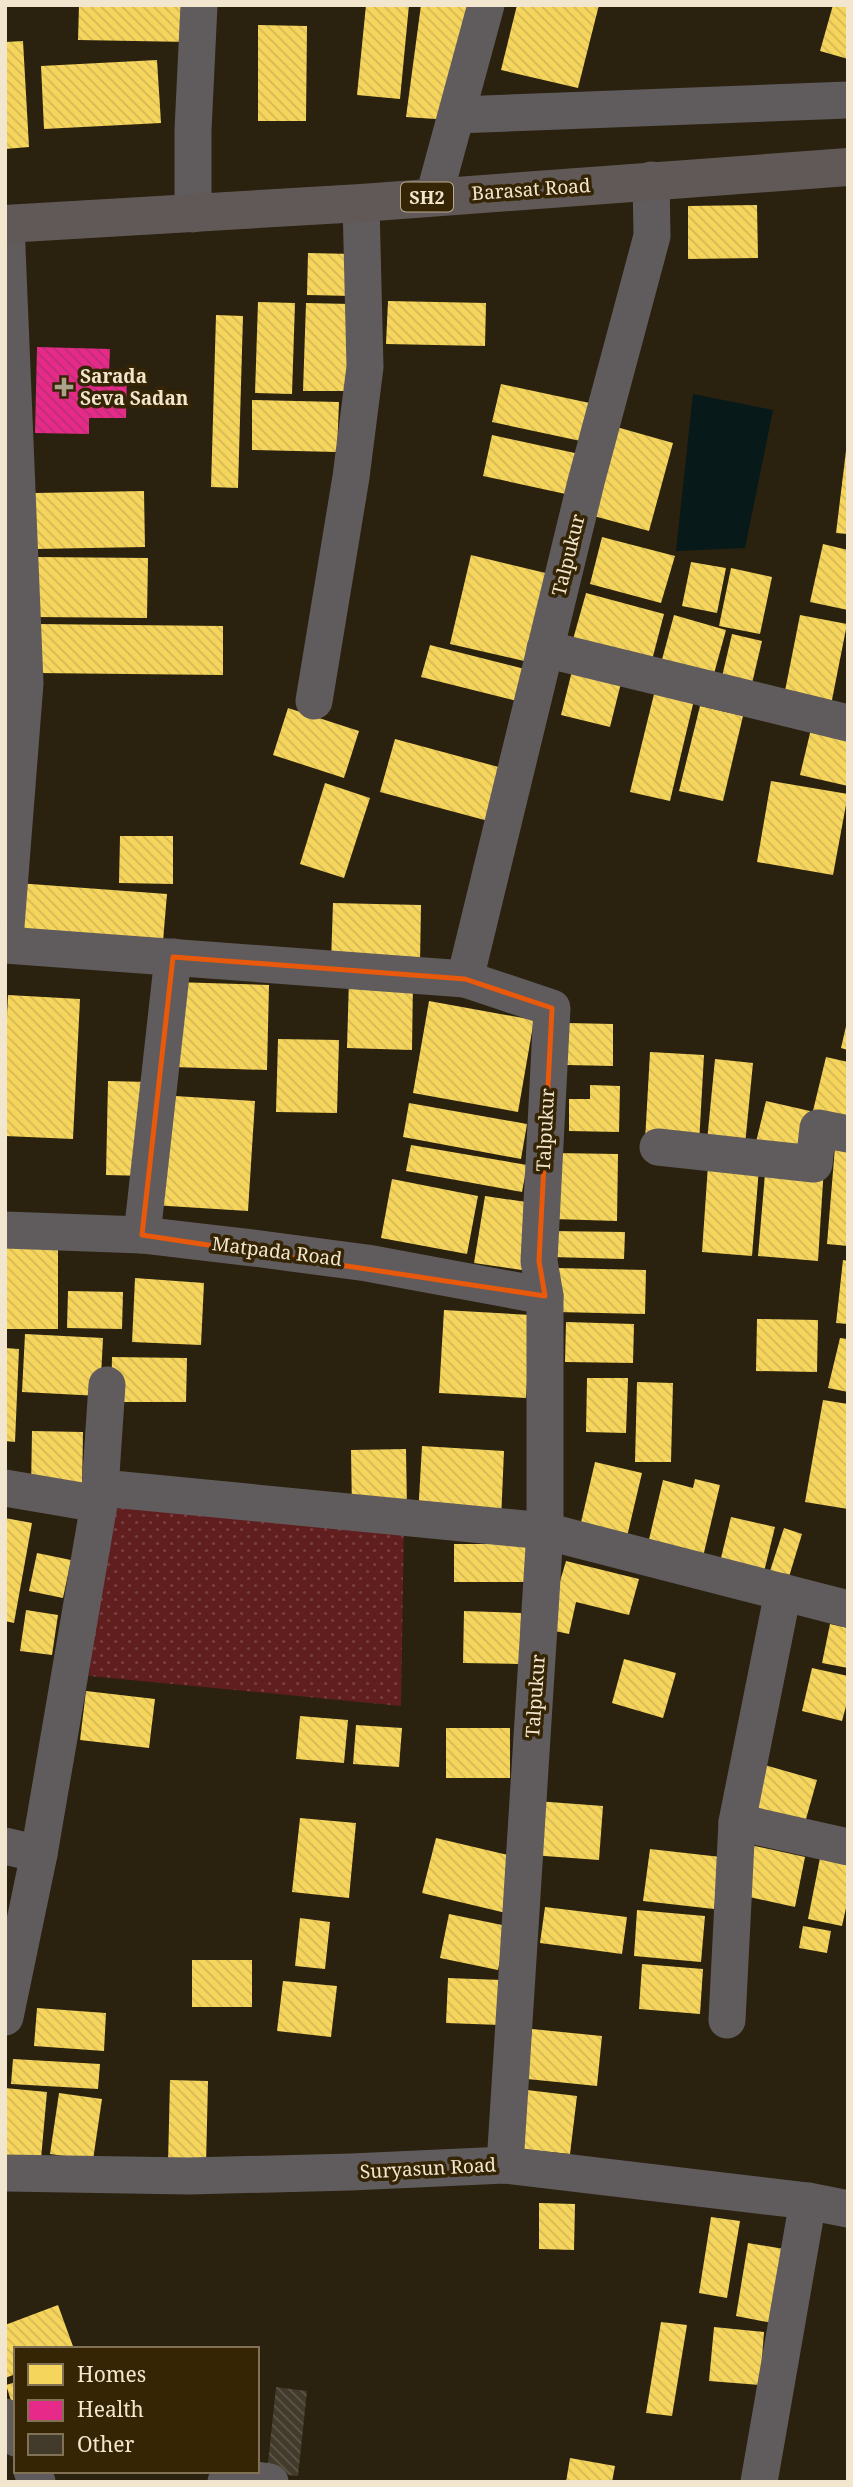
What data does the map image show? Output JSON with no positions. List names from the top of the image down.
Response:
{
  "streets": {
    "main road": ["Barasat Road", "SH2"],
    "street": ["Talpukur", "Matpada Road", "Suryasun Road"]
  },
  "crossings": [
    ["Barasat Road", "Talpukur"],
    ["Talpukur", "Matpada Road"],
    ["Talpukur", "Suryasun Road"]
  ],
  "places": {
    "health": ["Sarada Seva Sadan"]
  },
  "legend": ["Homes", "Health", "Other"]
}
